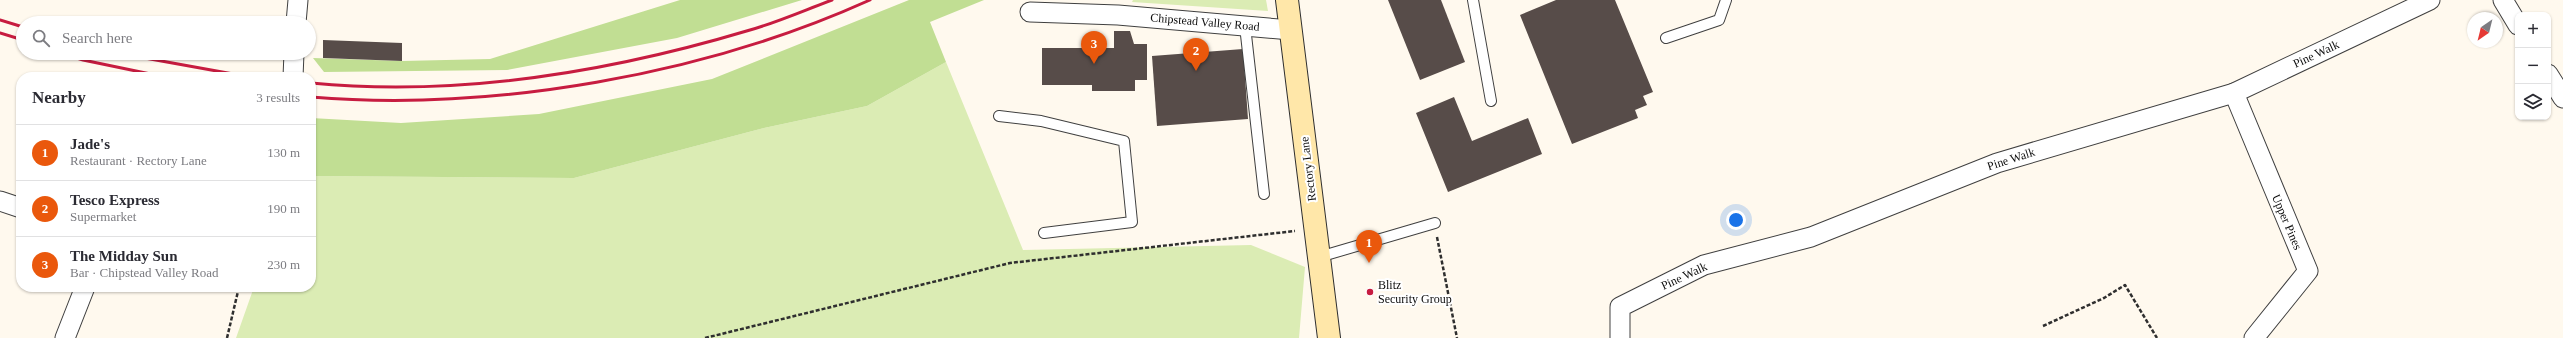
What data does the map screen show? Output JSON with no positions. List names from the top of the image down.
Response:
{
  "streets": {
    "main road": ["Rectory Lane"],
    "street": ["Chipstead Valley Road", "Pine Walk", "Upper Pines"]
  },
  "crossings": [
    ["Chipstead Valley Road", "Rectory Lane"],
    ["Pine Walk", "Upper Pines"]
  ],
  "places": ["Blitz Security Group"],
  "north": "bottom left",
  "page": {
    "map_buttons": ["+", "−"],
    "search": "Search here",
    "pins": ["3", "2", "1"],
    "heading": ["Nearby", "3 results"],
    "list": [
      {
        "mark": "1",
        "name": "Jade's",
        "note": "Restaurant · Rectory Lane",
        "value": "130 m"
      },
      {
        "mark": "2",
        "name": "Tesco Express",
        "note": "Supermarket",
        "value": "190 m"
      },
      {
        "mark": "3",
        "name": "The Midday Sun",
        "note": "Bar · Chipstead Valley Road",
        "value": "230 m"
      }
    ]
  }
}
